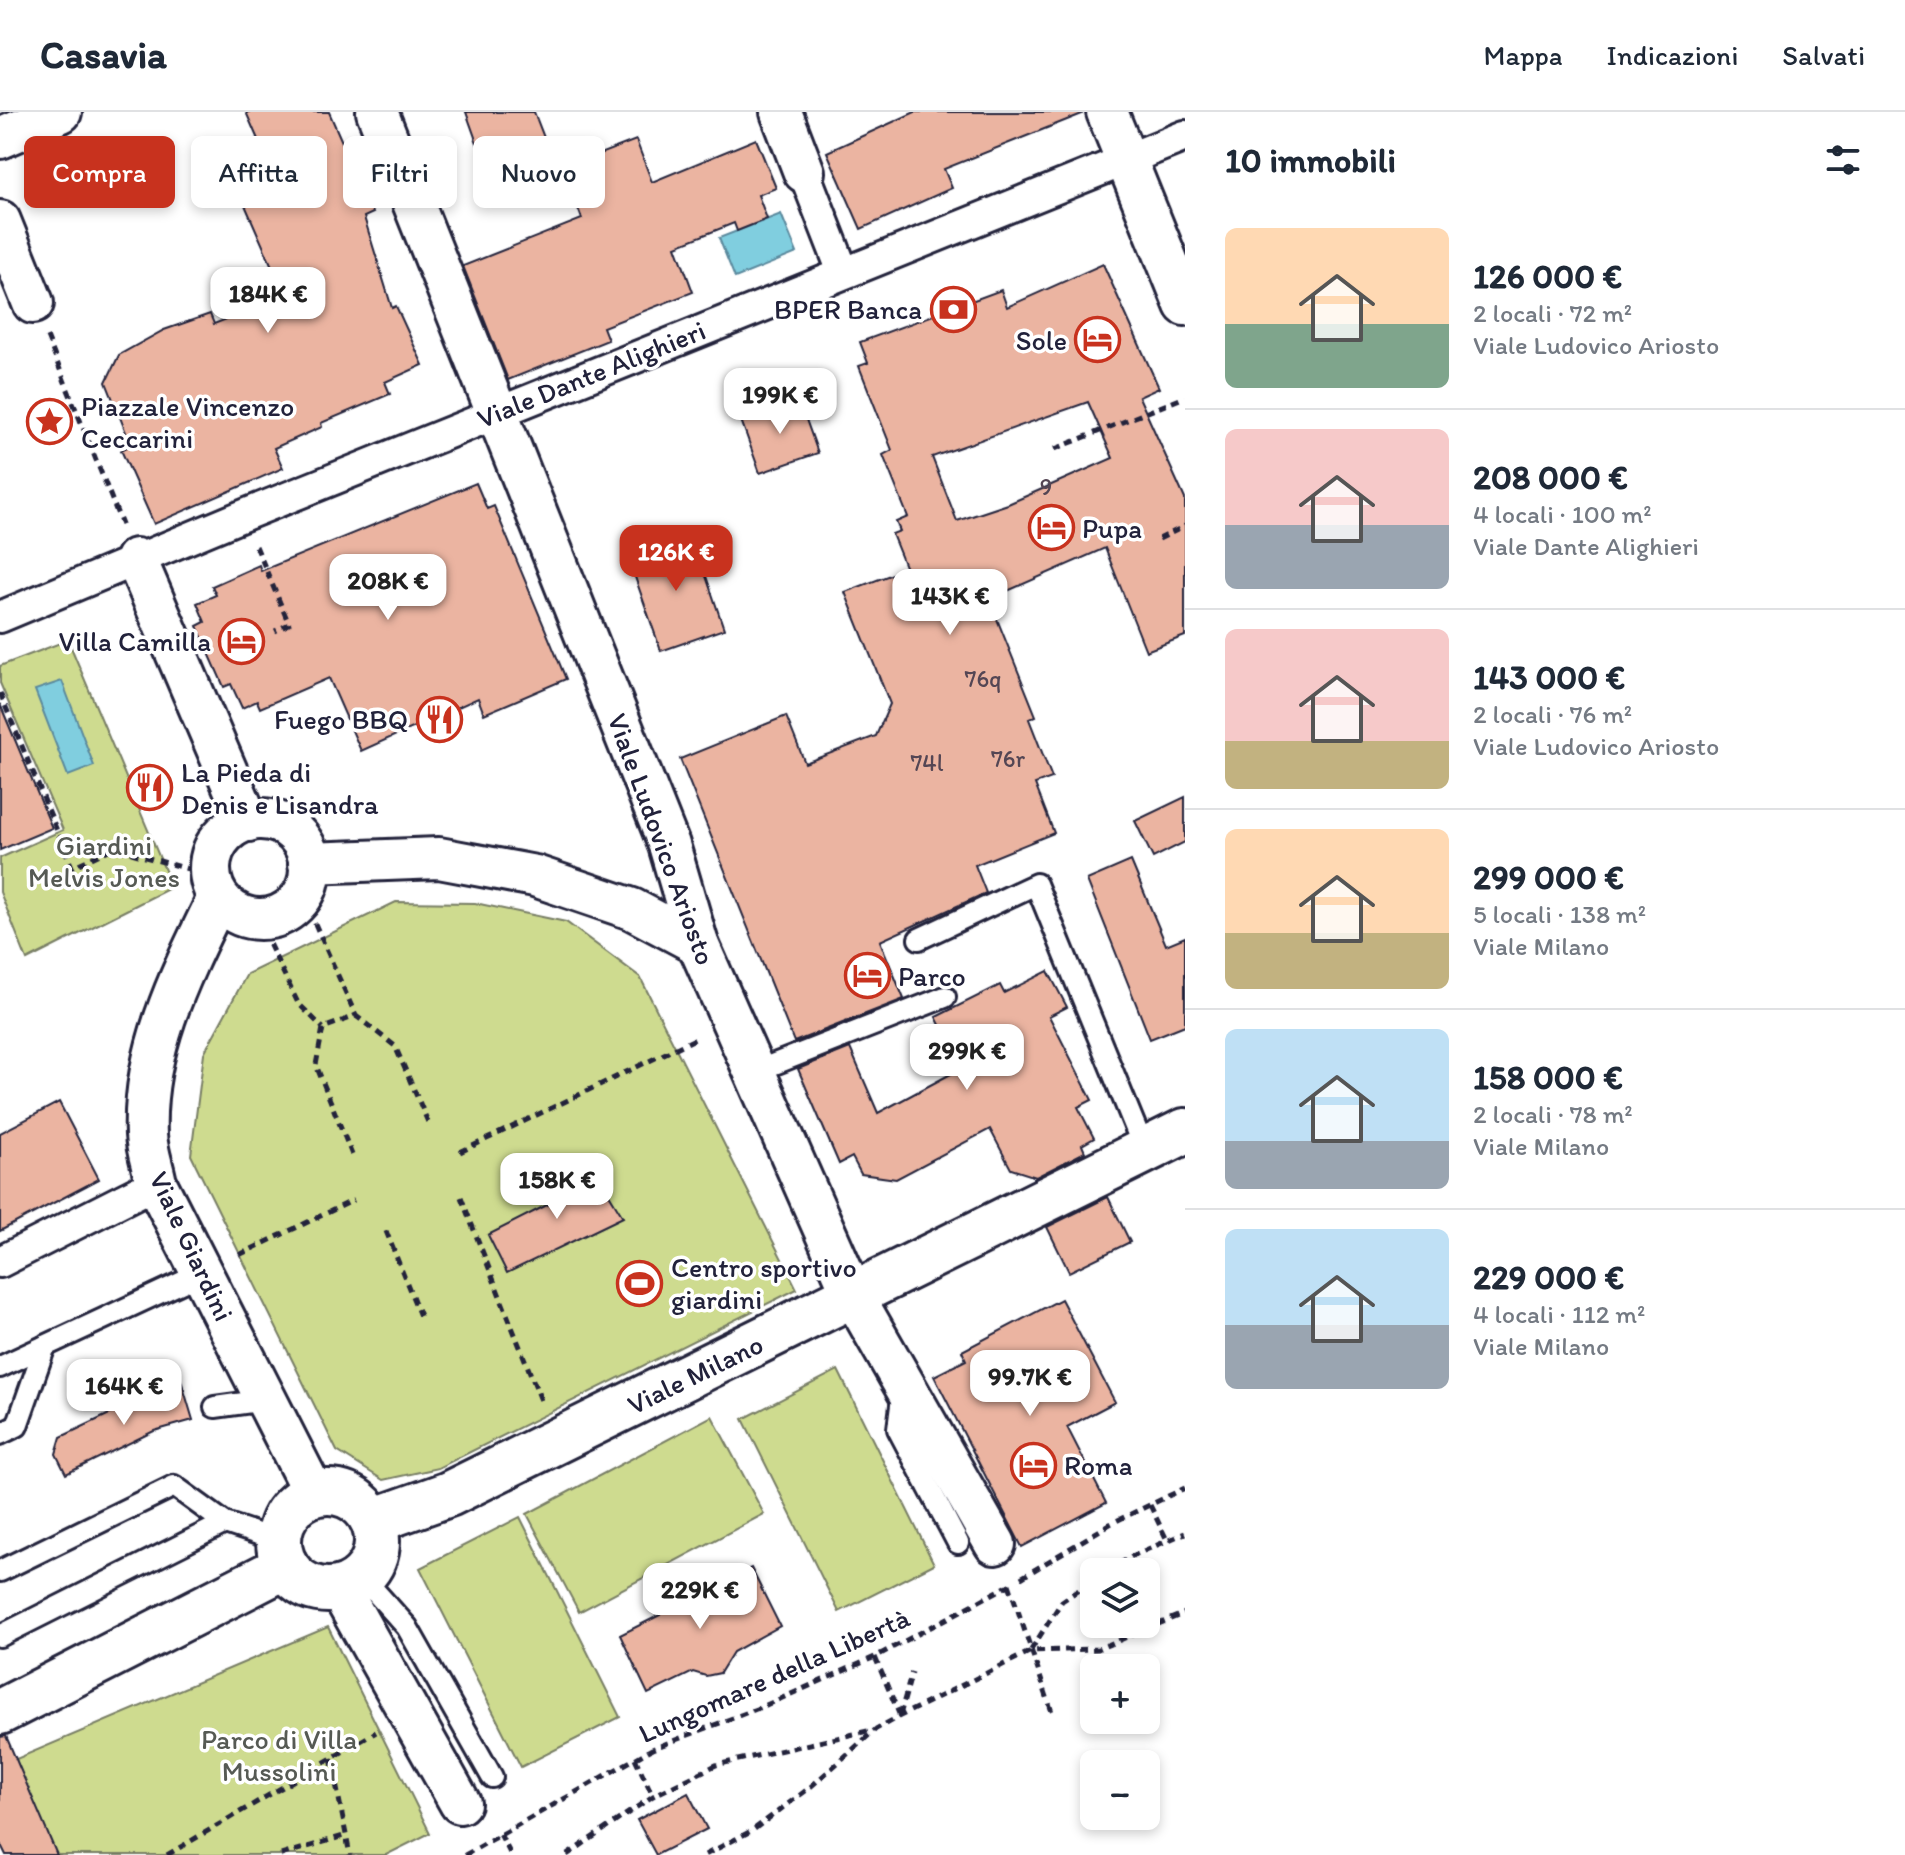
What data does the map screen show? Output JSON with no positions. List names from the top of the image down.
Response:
{
  "streets": {
    "street": [
      "Viale Dante Alighieri",
      "Viale Ludovico Ariosto",
      "Viale Giardini",
      "Viale Milano"
    ],
    "path": ["Lungomare della Libertà"]
  },
  "crossings": [
    ["Viale Dante Alighieri", "Viale Ludovico Ariosto"],
    ["Viale Ludovico Ariosto", "Viale Milano"],
    ["Viale Giardini", "Viale Milano"]
  ],
  "parks": ["Giardini Melvis Jones", "Parco di Villa Mussolini"],
  "places": {
    "bank": ["BPER Banca"],
    "hotel": [
      "Sole",
      "Pupa",
      "Villa Camilla",
      "Parco",
      "Roma"
    ],
    "place": ["Piazzale Vincenzo Ceccarini"],
    "restaurant": ["Fuego BBQ", "La Pieda di Denis e Lisandra"],
    "sports": ["Centro sportivo giardini"]
  },
  "house_numbers": [
    "9",
    "76q",
    "76r",
    "74l"
  ],
  "page": {
    "header": "Casavia",
    "nav": ["Mappa", "Indicazioni", "Salvati"],
    "heading": "10 immobili",
    "chip": [
      "Compra",
      "Affitta",
      "Filtri",
      "Nuovo"
    ],
    "list": [
      {
        "name": "126 000 €",
        "note": "2 locali · 72 m² · Viale Ludovico Ariosto"
      },
      {
        "name": "208 000 €",
        "note": "4 locali · 100 m² · Viale Dante Alighieri"
      },
      {
        "name": "143 000 €",
        "note": "2 locali · 76 m² · Viale Ludovico Ariosto"
      },
      {
        "name": "299 000 €",
        "note": "5 locali · 138 m² · Viale Milano"
      },
      {
        "name": "158 000 €",
        "note": "2 locali · 78 m² · Viale Milano"
      },
      {
        "name": "229 000 €",
        "note": "4 locali · 112 m² · Viale Milano"
      }
    ],
    "price": [
      "184K €",
      "199K €",
      "126K €",
      "208K €",
      "143K €",
      "299K €",
      "158K €",
      "99.7K €",
      "164K €",
      "229K €"
    ],
    "map_buttons": ["+", "−"]
  }
}
